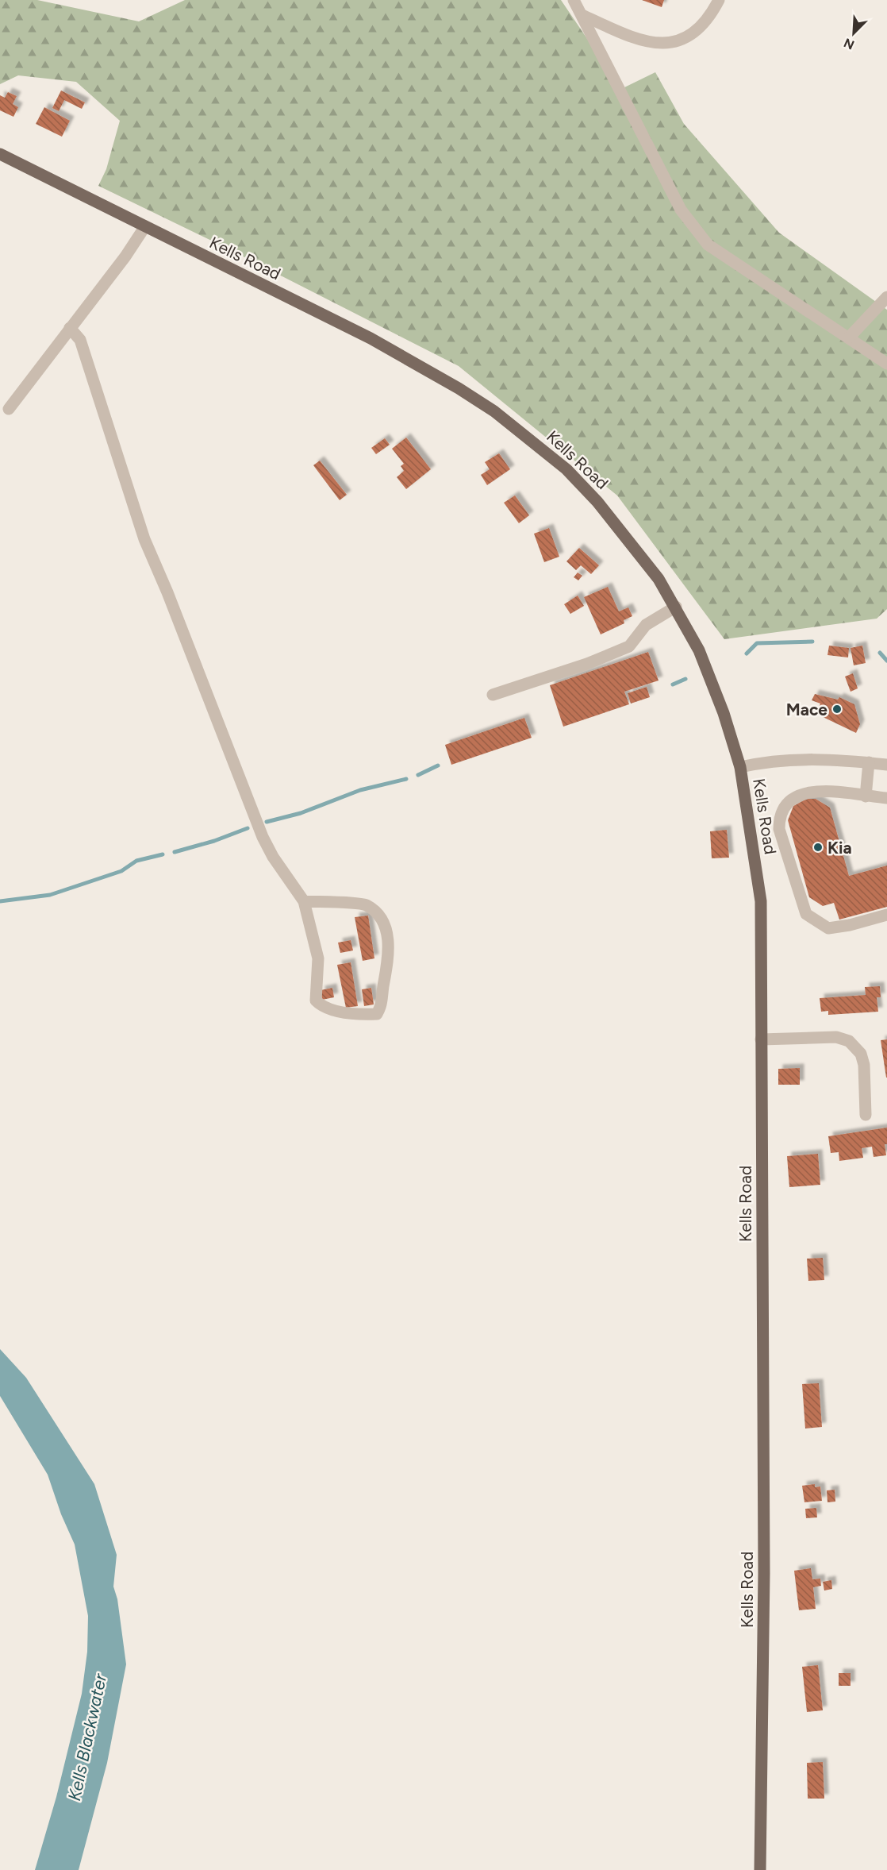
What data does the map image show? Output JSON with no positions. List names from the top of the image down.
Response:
{
  "streets": {
    "main road": ["Kells Road"]
  },
  "water": ["Kells Blackwater"],
  "places": ["Mace", "Kia"],
  "north": "bottom left"
}
